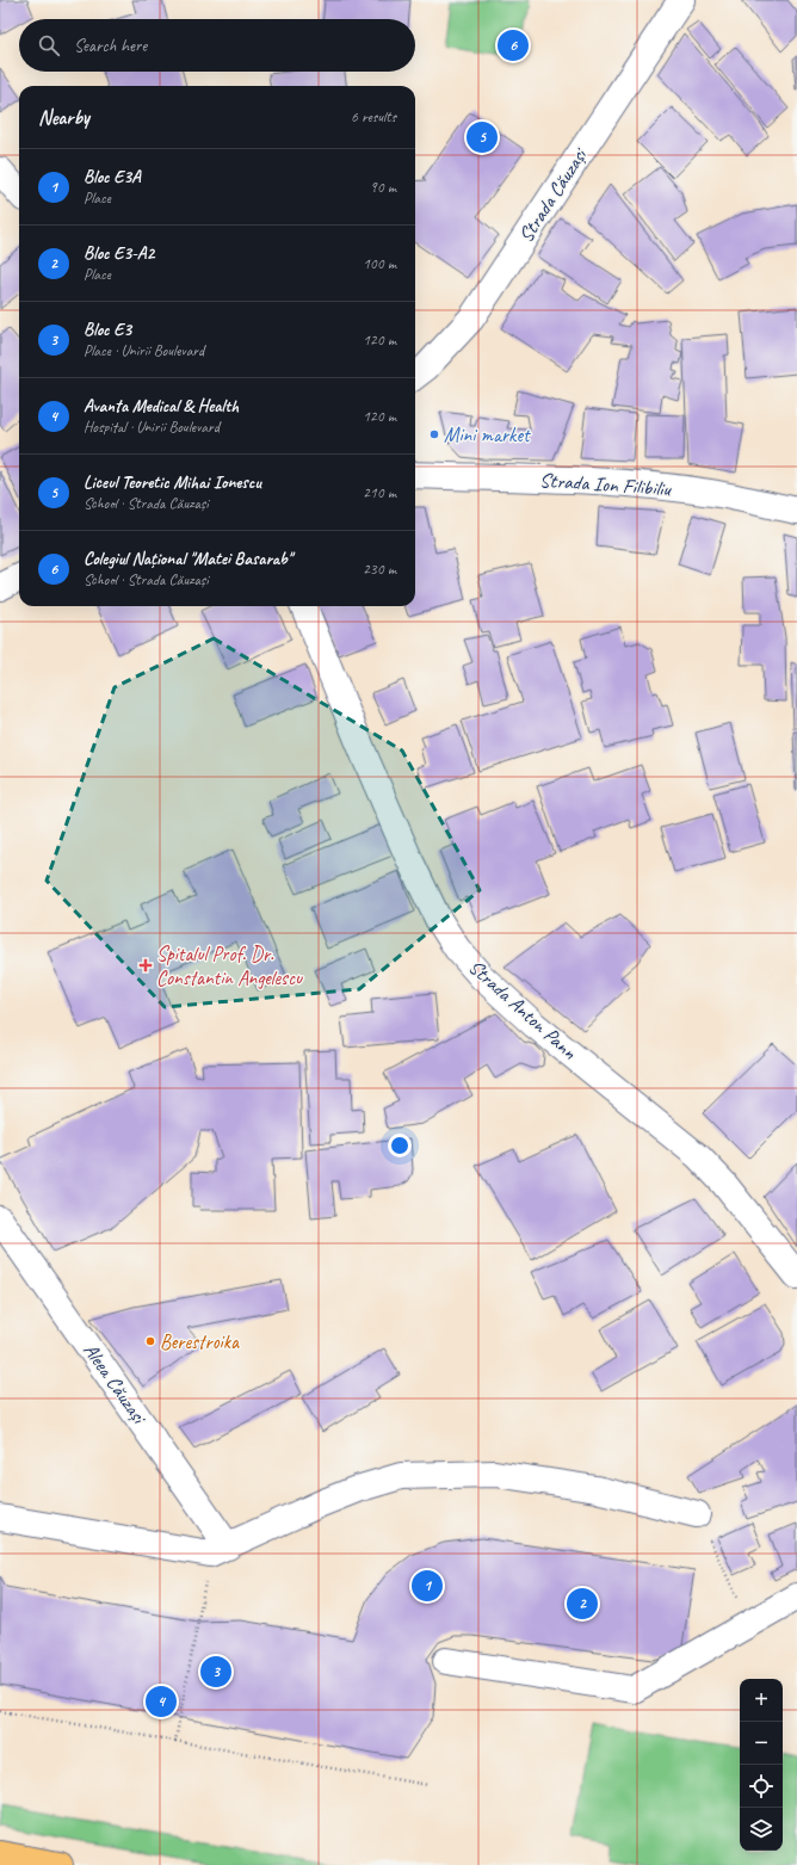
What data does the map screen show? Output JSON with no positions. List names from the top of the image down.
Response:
{
  "streets": {
    "street": [
      "Strada Căuzași",
      "Strada Ion Filibiliu",
      "Strada Anton Pann",
      "Aleea Căuzași"
    ]
  },
  "places": {
    "other": ["Mini market", "Berestroika"],
    "health": ["Spitalul Prof. Dr. Constantin Angelescu"]
  },
  "page": {
    "search": "Search here",
    "pins": [
      "6",
      "5",
      "1",
      "2",
      "3",
      "4"
    ],
    "heading": ["Nearby", "6 results"],
    "list": [
      {
        "mark": "1",
        "name": "Bloc E3A",
        "note": "Place",
        "value": "90 m"
      },
      {
        "mark": "2",
        "name": "Bloc E3-A2",
        "note": "Place",
        "value": "100 m"
      },
      {
        "mark": "3",
        "name": "Bloc E3",
        "note": "Place · Unirii Boulevard",
        "value": "120 m"
      },
      {
        "mark": "4",
        "name": "Avanta Medical & Health",
        "note": "Hospital · Unirii Boulevard",
        "value": "120 m"
      },
      {
        "mark": "5",
        "name": "Liceul Teoretic Mihai Ionescu",
        "note": "School · Strada Căuzași",
        "value": "210 m"
      },
      {
        "mark": "6",
        "name": "Colegiul Național \"Matei Basarab\"",
        "note": "School · Strada Căuzași",
        "value": "230 m"
      }
    ],
    "map_buttons": ["+", "−"]
  }
}
